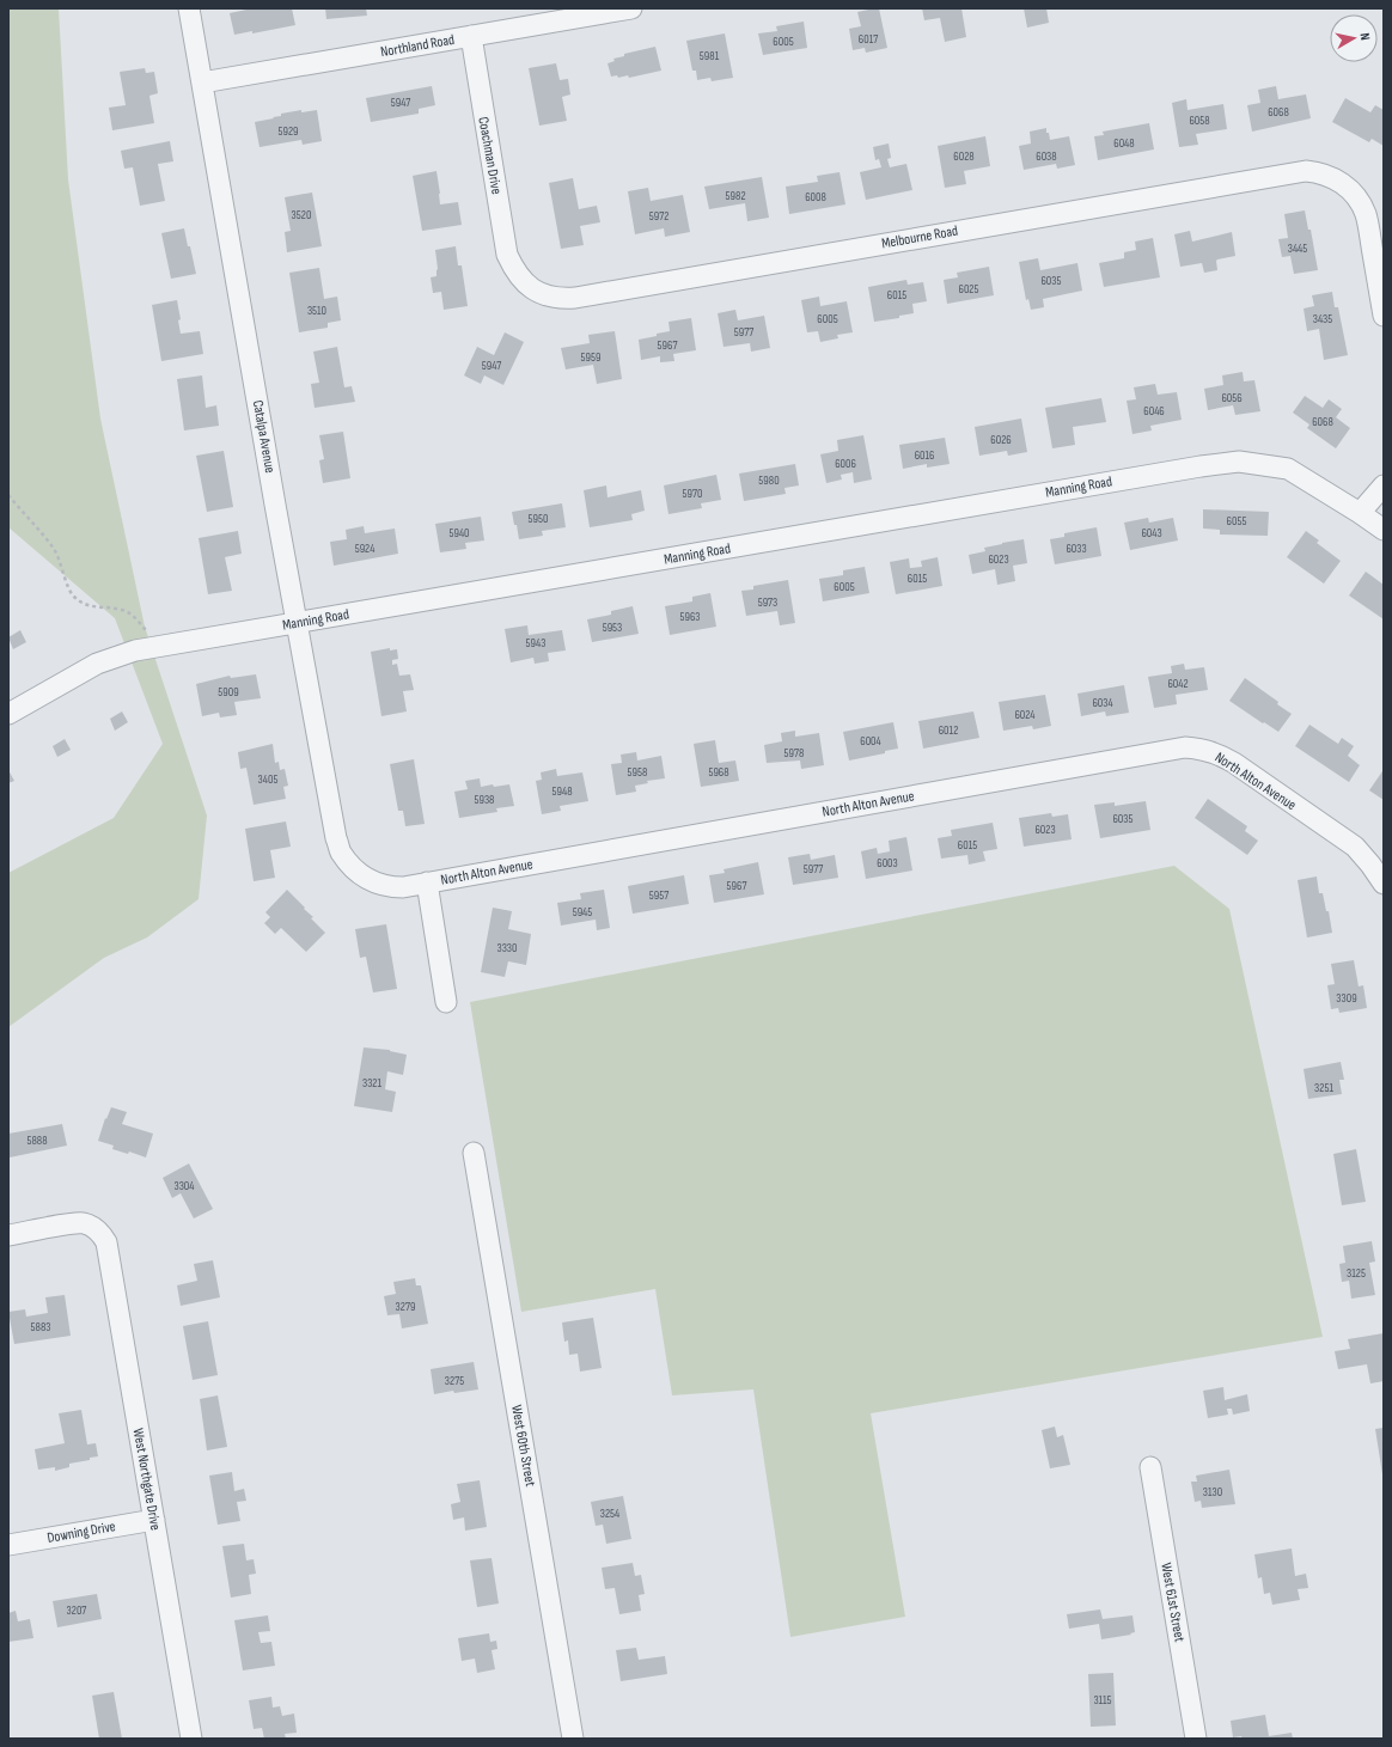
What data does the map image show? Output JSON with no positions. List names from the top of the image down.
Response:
{
  "streets": {
    "street": [
      "Northland Road",
      "Coachman Drive",
      "Melbourne Road",
      "Catalpa Avenue",
      "Manning Road",
      "North Alton Avenue",
      "West 60th Street",
      "West Northgate Drive",
      "Downing Drive",
      "West 61st Street"
    ]
  },
  "crossings": [
    ["Northland Road", "Coachman Drive"],
    ["Northland Road", "Catalpa Avenue"],
    ["Coachman Drive", "Melbourne Road"],
    ["Catalpa Avenue", "Manning Road"],
    ["Catalpa Avenue", "North Alton Avenue"],
    ["West Northgate Drive", "Downing Drive"]
  ],
  "house_numbers": [
    "6017",
    "6005",
    "5981",
    "5947",
    "6068",
    "6058",
    "5929",
    "6048",
    "6028",
    "6038",
    "5982",
    "6008",
    "3520",
    "5972",
    "3445",
    "6035",
    "6025",
    "6015",
    "3510",
    "6005",
    "3435",
    "5977",
    "5967",
    "5959",
    "5947",
    "6056",
    "6046",
    "6068",
    "6026",
    "6016",
    "6006",
    "5980",
    "5970",
    "5950",
    "6055",
    "5940",
    "6043",
    "5924",
    "6033",
    "6023",
    "6015",
    "6005",
    "5973",
    "5963",
    "5953",
    "5943",
    "6042",
    "5909",
    "6034",
    "6024",
    "6012",
    "6004",
    "5978",
    "5958",
    "5968",
    "3405",
    "5948",
    "5938",
    "6035",
    "6023",
    "6015",
    "6003",
    "5977",
    "5967",
    "5957",
    "5945",
    "3330",
    "3309",
    "3321",
    "3251",
    "5888",
    "3304",
    "3125",
    "3279",
    "5883",
    "3275",
    "3130",
    "3254",
    "3207",
    "3115"
  ],
  "north": "right"
}
